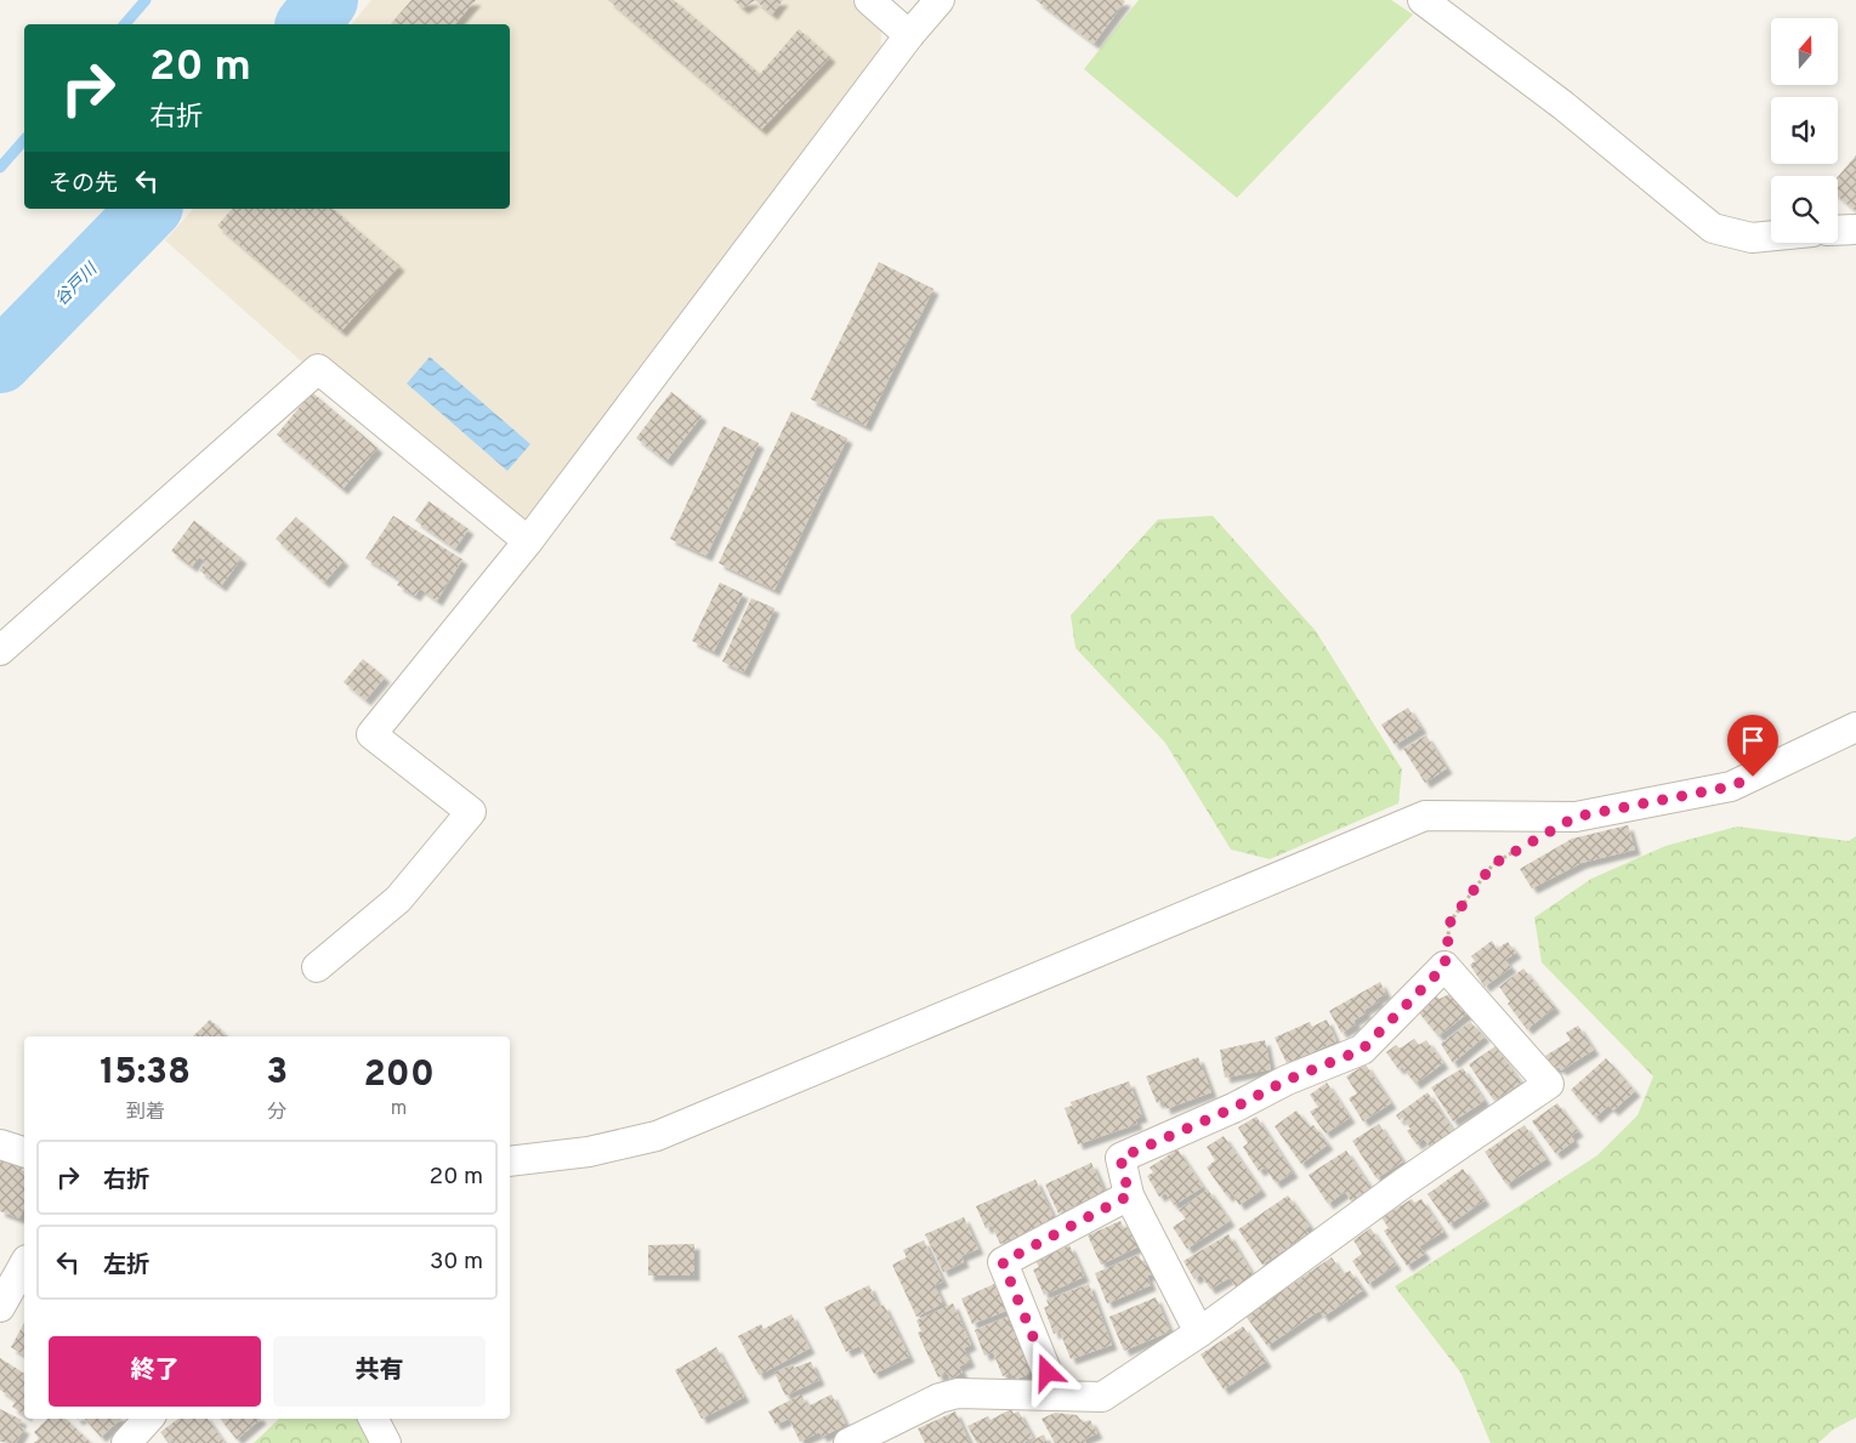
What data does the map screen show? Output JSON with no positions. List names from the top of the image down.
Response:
{
  "water": ["谷戸川"],
  "north": "top",
  "page": {
    "turn": ["20 m", "右折"],
    "then": "その先",
    "eta": [
      "15:38",
      "到着",
      "3",
      "分",
      "200",
      "m"
    ],
    "list": [
      {
        "name": "右折",
        "value": "20 m"
      },
      {
        "name": "左折",
        "value": "30 m"
      }
    ],
    "buttons": ["終了", "共有"]
  }
}
